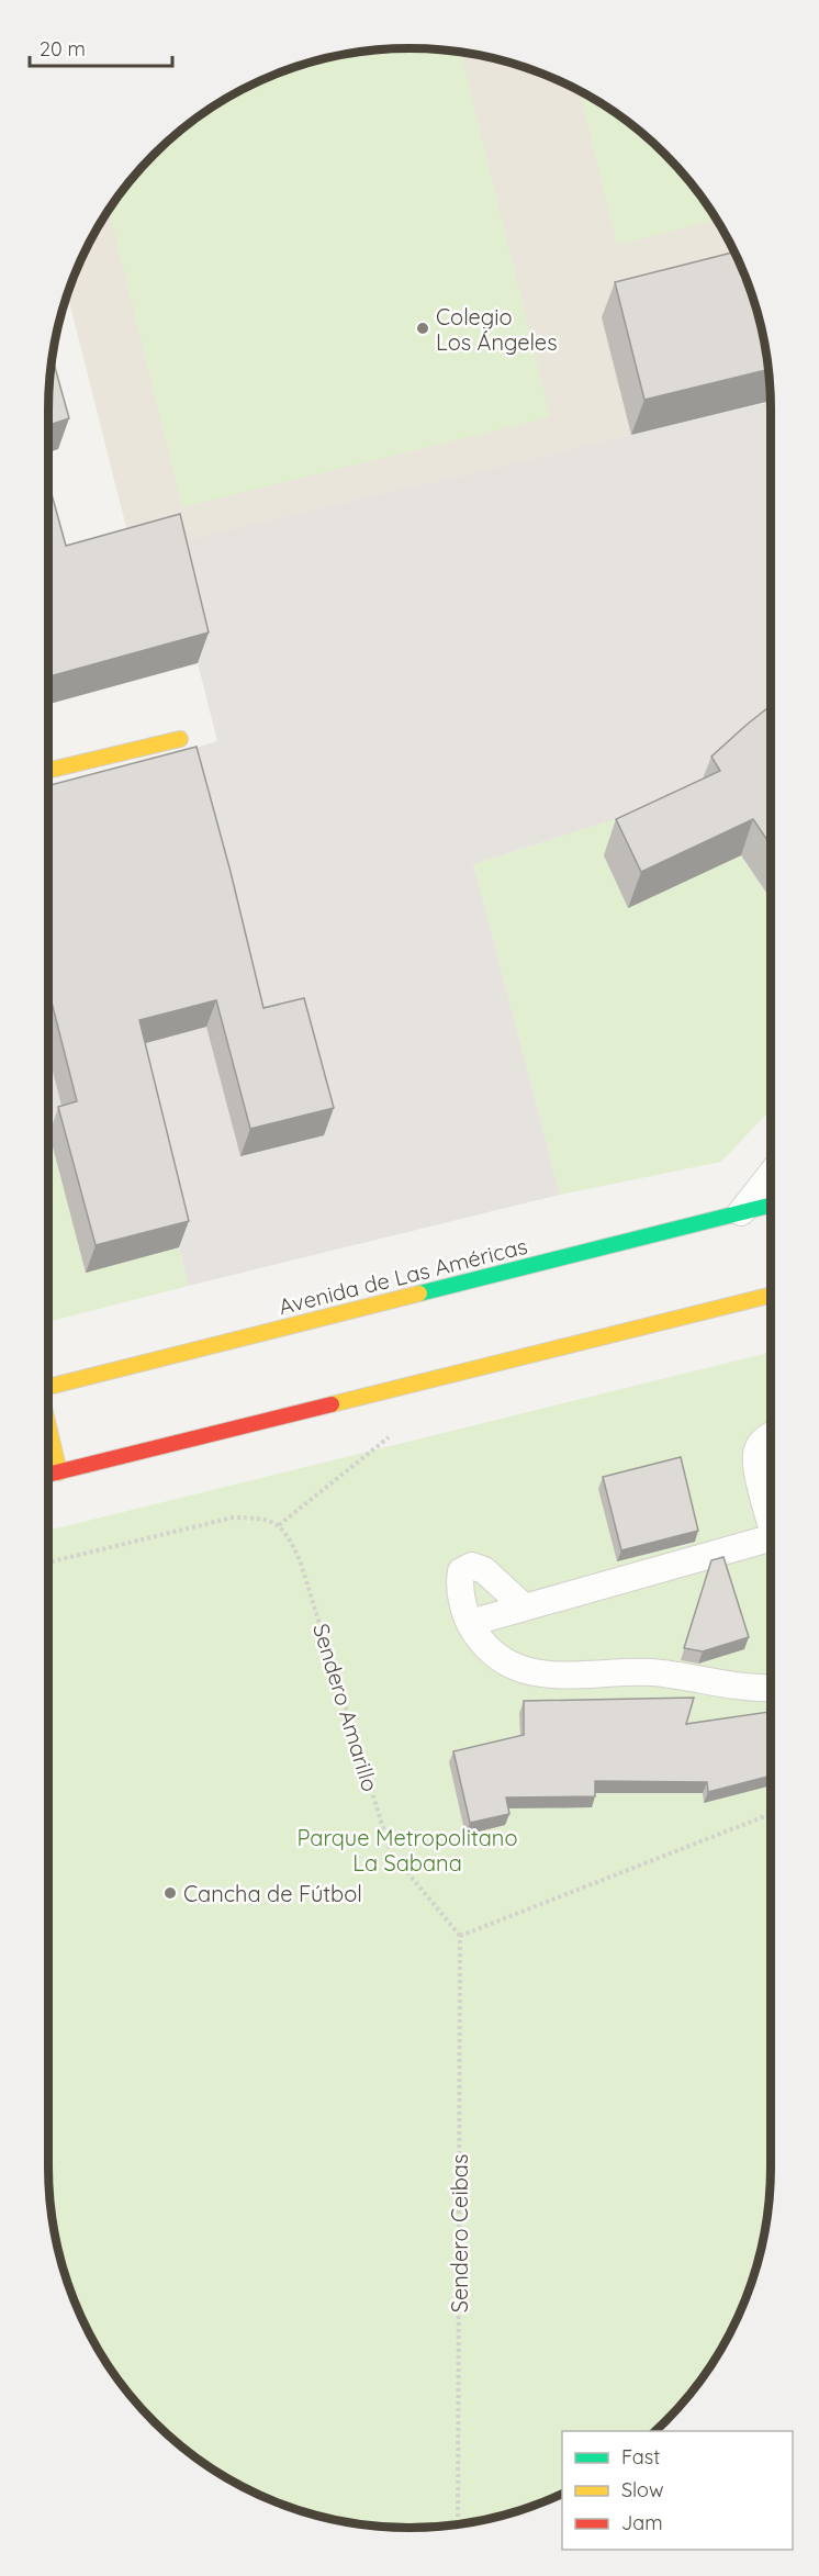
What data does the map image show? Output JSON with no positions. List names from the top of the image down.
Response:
{
  "streets": {
    "main road": ["Avenida de Las Américas"],
    "path": ["Sendero Amarillo", "Sendero Ceibas"]
  },
  "crossings": [
    ["Sendero Amarillo", "Sendero Ceibas"]
  ],
  "parks": ["Parque Metropolitano La Sabana"],
  "places": ["Colegio Los Ángeles", "Cancha de Fútbol"],
  "legend": ["Fast", "Slow", "Jam"],
  "scale_bar": "20 m"
}
